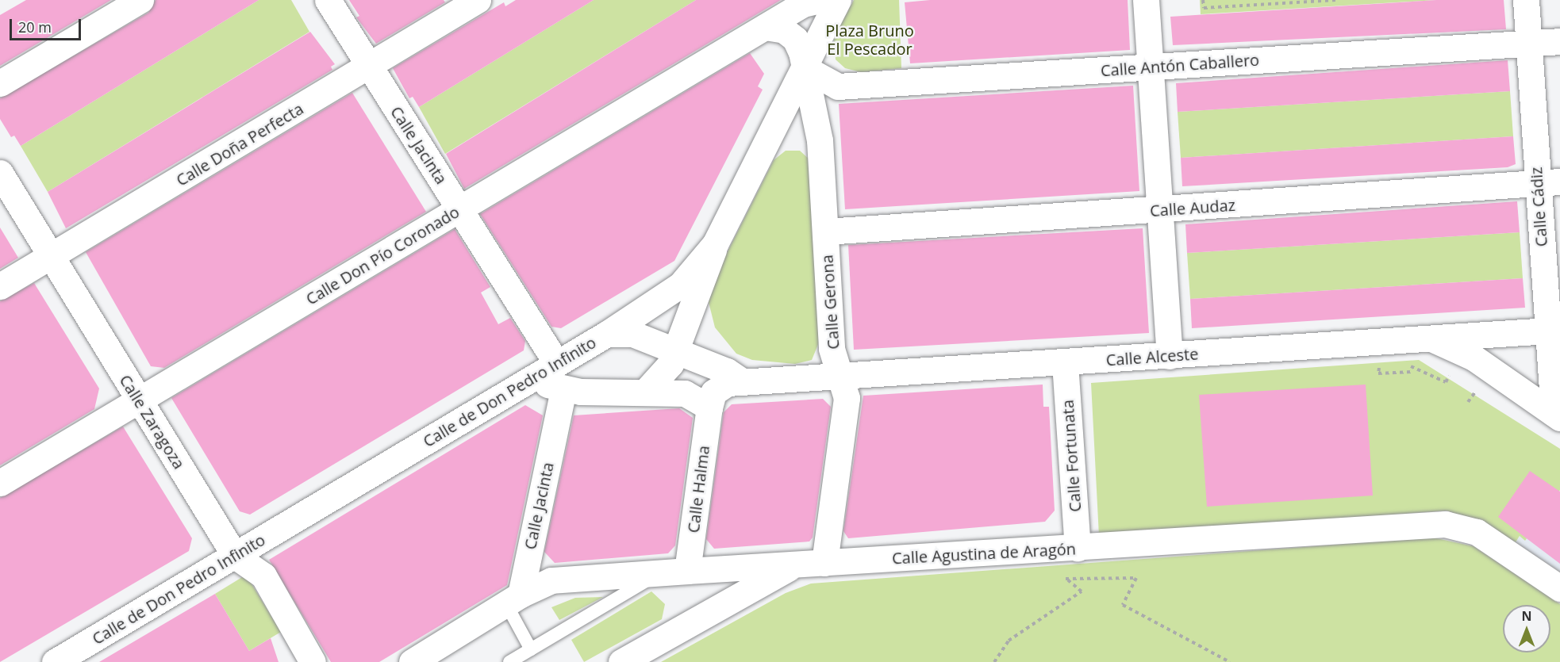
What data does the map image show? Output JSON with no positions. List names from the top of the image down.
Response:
{
  "streets": {
    "street": [
      "Calle Antón Caballero",
      "Calle Doña Perfecta",
      "Calle Jacinta",
      "Calle Cádiz",
      "Calle Audaz",
      "Calle Don Pío Coronado",
      "Calle Gerona",
      "Calle Alceste",
      "Calle de Don Pedro Infinito",
      "Calle Zaragoza",
      "Calle Fortunata",
      "Calle Halma",
      "Calle Agustina de Aragón"
    ]
  },
  "crossings": [
    ["Calle Antón Caballero", "Calle Cádiz"],
    ["Calle Antón Caballero", "Calle Gerona"],
    ["Calle Antón Caballero", "Calle de Don Pedro Infinito"],
    ["Calle Doña Perfecta", "Calle Jacinta"],
    ["Calle Doña Perfecta", "Calle Zaragoza"],
    ["Calle Jacinta", "Calle Don Pío Coronado"],
    ["Calle Jacinta", "Calle de Don Pedro Infinito"],
    ["Calle Jacinta", "Calle Agustina de Aragón"],
    ["Calle Cádiz", "Calle Audaz"],
    ["Calle Cádiz", "Calle Alceste"],
    ["Calle Audaz", "Calle Gerona"],
    ["Calle Don Pío Coronado", "Calle Zaragoza"],
    ["Calle Gerona", "Calle Alceste"],
    ["Calle Gerona", "Calle de Don Pedro Infinito"],
    ["Calle Gerona", "Calle Agustina de Aragón"],
    ["Calle Alceste", "Calle de Don Pedro Infinito"],
    ["Calle Alceste", "Calle Fortunata"],
    ["Calle Alceste", "Calle Halma"],
    ["Calle de Don Pedro Infinito", "Calle Zaragoza"],
    ["Calle Fortunata", "Calle Agustina de Aragón"],
    ["Calle Halma", "Calle Agustina de Aragón"]
  ],
  "parks": ["Plaza Bruno El Pescador"],
  "scale_bar": "20 m",
  "north": "top"
}
